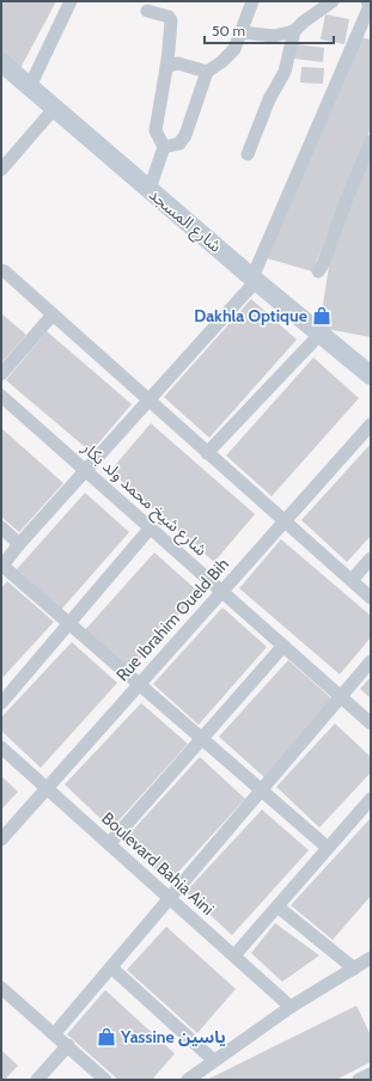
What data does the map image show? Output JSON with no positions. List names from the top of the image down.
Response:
{
  "streets": {
    "street": [
      "شارع المسجد",
      "شارع شيخ محمد ولد بكار",
      "Rue Ibrahim Oueld Bih",
      "Boulevard Bahia Aini"
    ]
  },
  "crossings": [
    ["شارع شيخ محمد ولد بكار", "Rue Ibrahim Oueld Bih"],
    ["Rue Ibrahim Oueld Bih", "Boulevard Bahia Aini"]
  ],
  "places": {
    "shop": ["Dakhla Optique", "Yassine ياسين"]
  },
  "scale_bar": "50 m"
}
